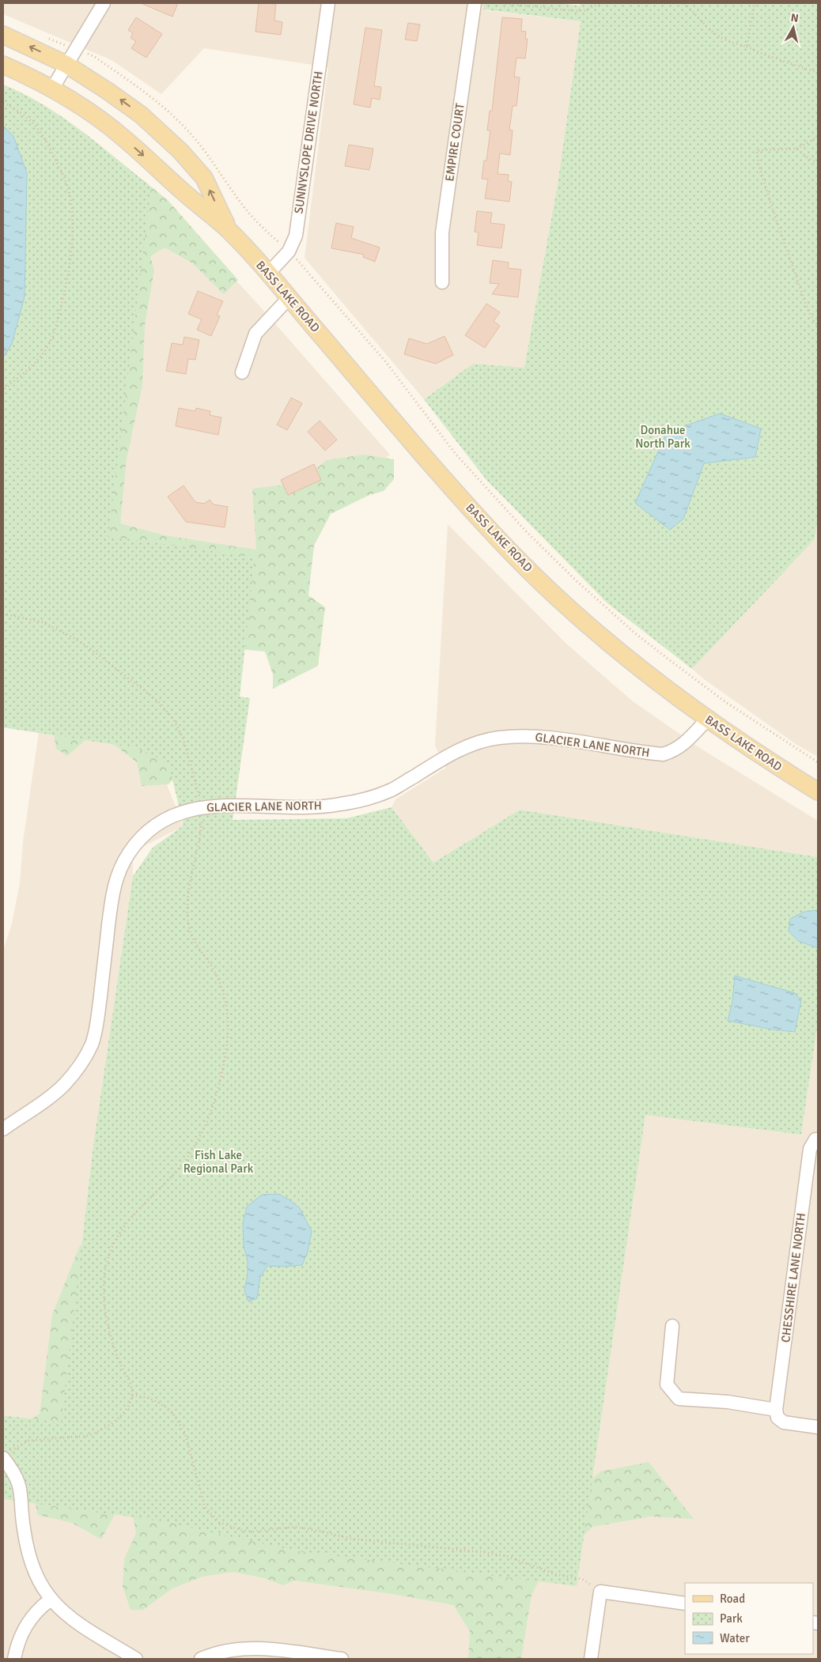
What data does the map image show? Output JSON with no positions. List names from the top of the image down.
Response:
{
  "streets": {
    "main road": ["BASS LAKE ROAD"],
    "street": [
      "SUNNYSLOPE DRIVE NORTH",
      "EMPIRE COURT",
      "GLACIER LANE NORTH",
      "CHESSHIRE LANE NORTH"
    ]
  },
  "crossings": [
    ["SUNNYSLOPE DRIVE NORTH", "BASS LAKE ROAD"],
    ["BASS LAKE ROAD", "GLACIER LANE NORTH"]
  ],
  "parks": ["Donahue North Park", "Fish Lake Regional Park"],
  "legend": ["Road", "Park", "Water"],
  "north": "top"
}
